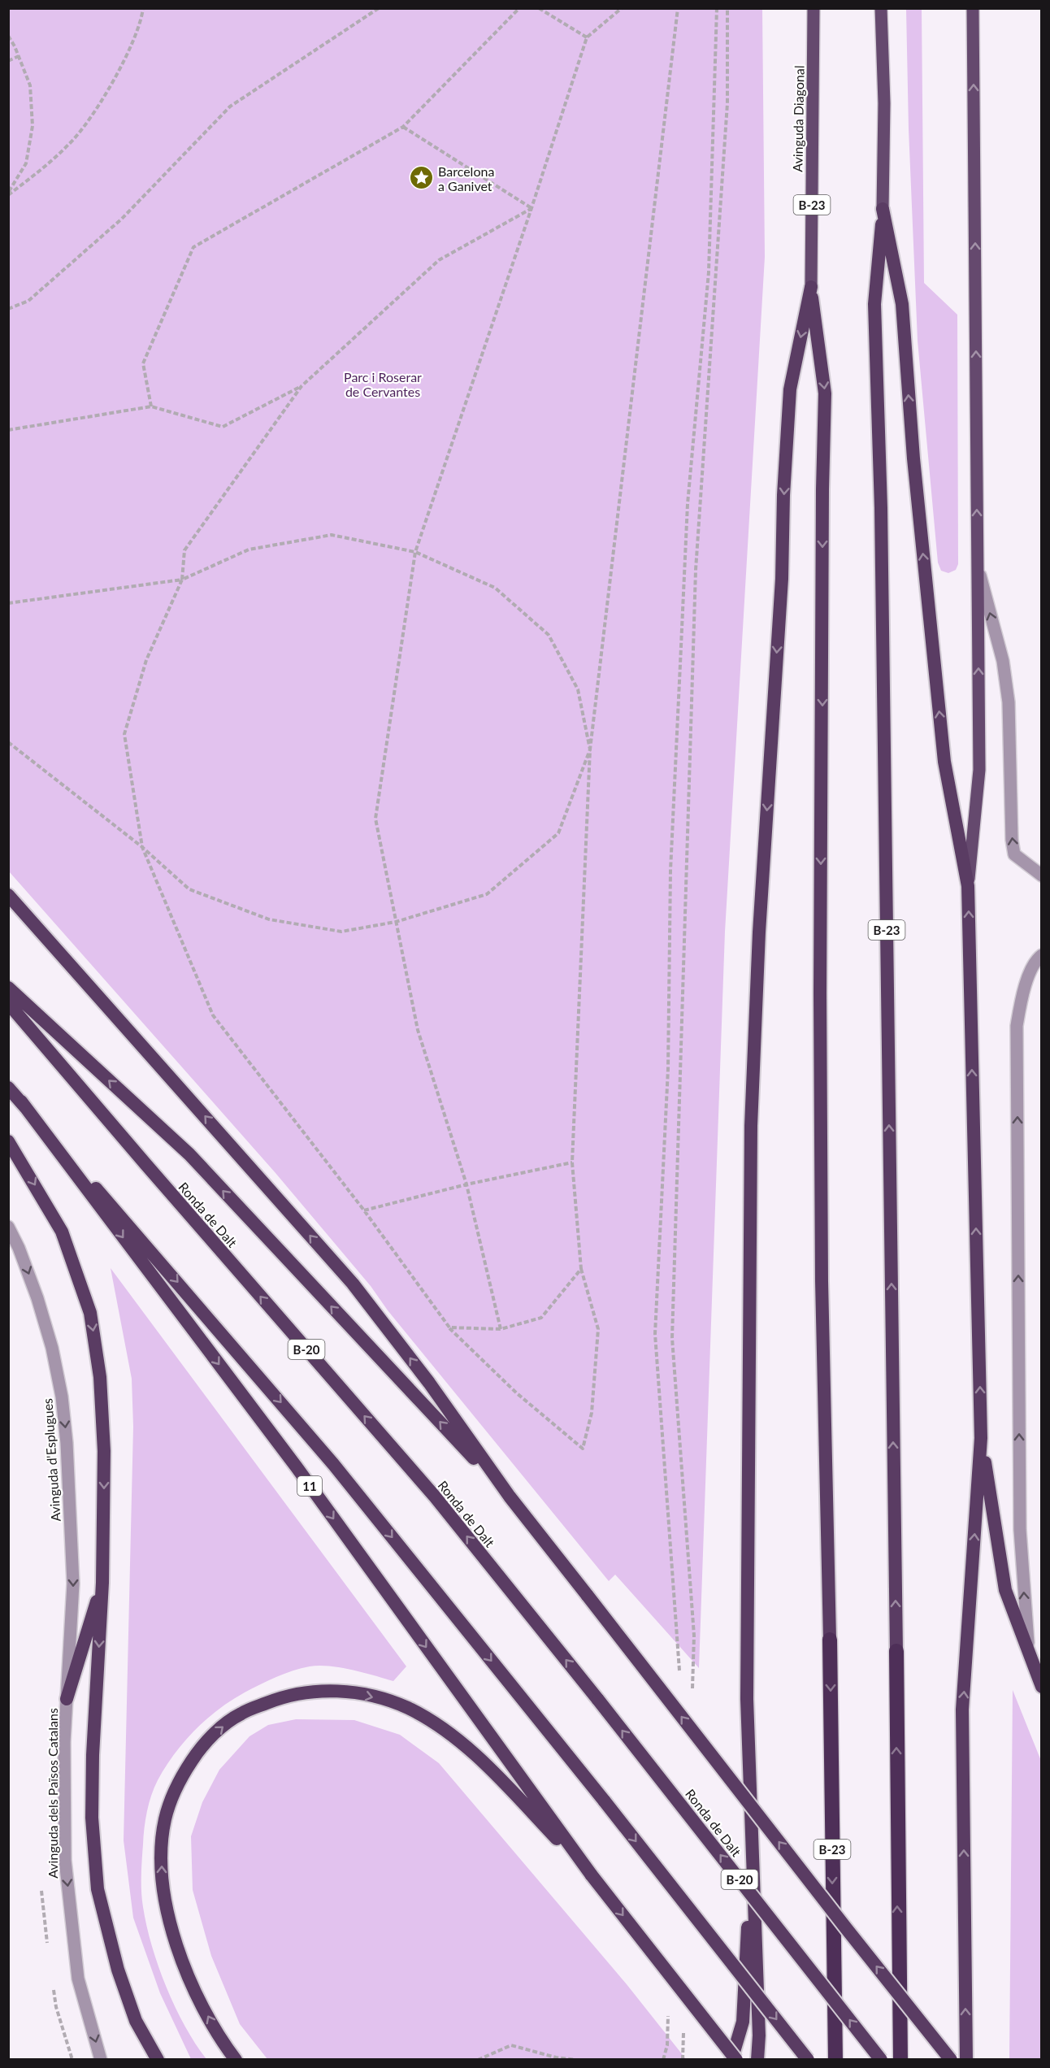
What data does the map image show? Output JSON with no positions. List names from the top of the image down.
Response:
{
  "streets": {
    "highway": [
      "B-23",
      "Ronda de Dalt",
      "B-20",
      "11"
    ],
    "main road": ["Avinguda Diagonal"],
    "street": ["Avinguda d'Esplugues", "Avinguda dels Països Catalans"]
  },
  "crossings": [
    ["Avinguda Diagonal", "B-23"],
    ["Avinguda d'Esplugues", "Avinguda dels Països Catalans"]
  ],
  "one_way": ["Avinguda d'Esplugues", "Avinguda dels Països Catalans"],
  "parks": ["Parc i Roserar de Cervantes"],
  "places": {
    "place": ["Barcelona a Ganivet"]
  }
}
